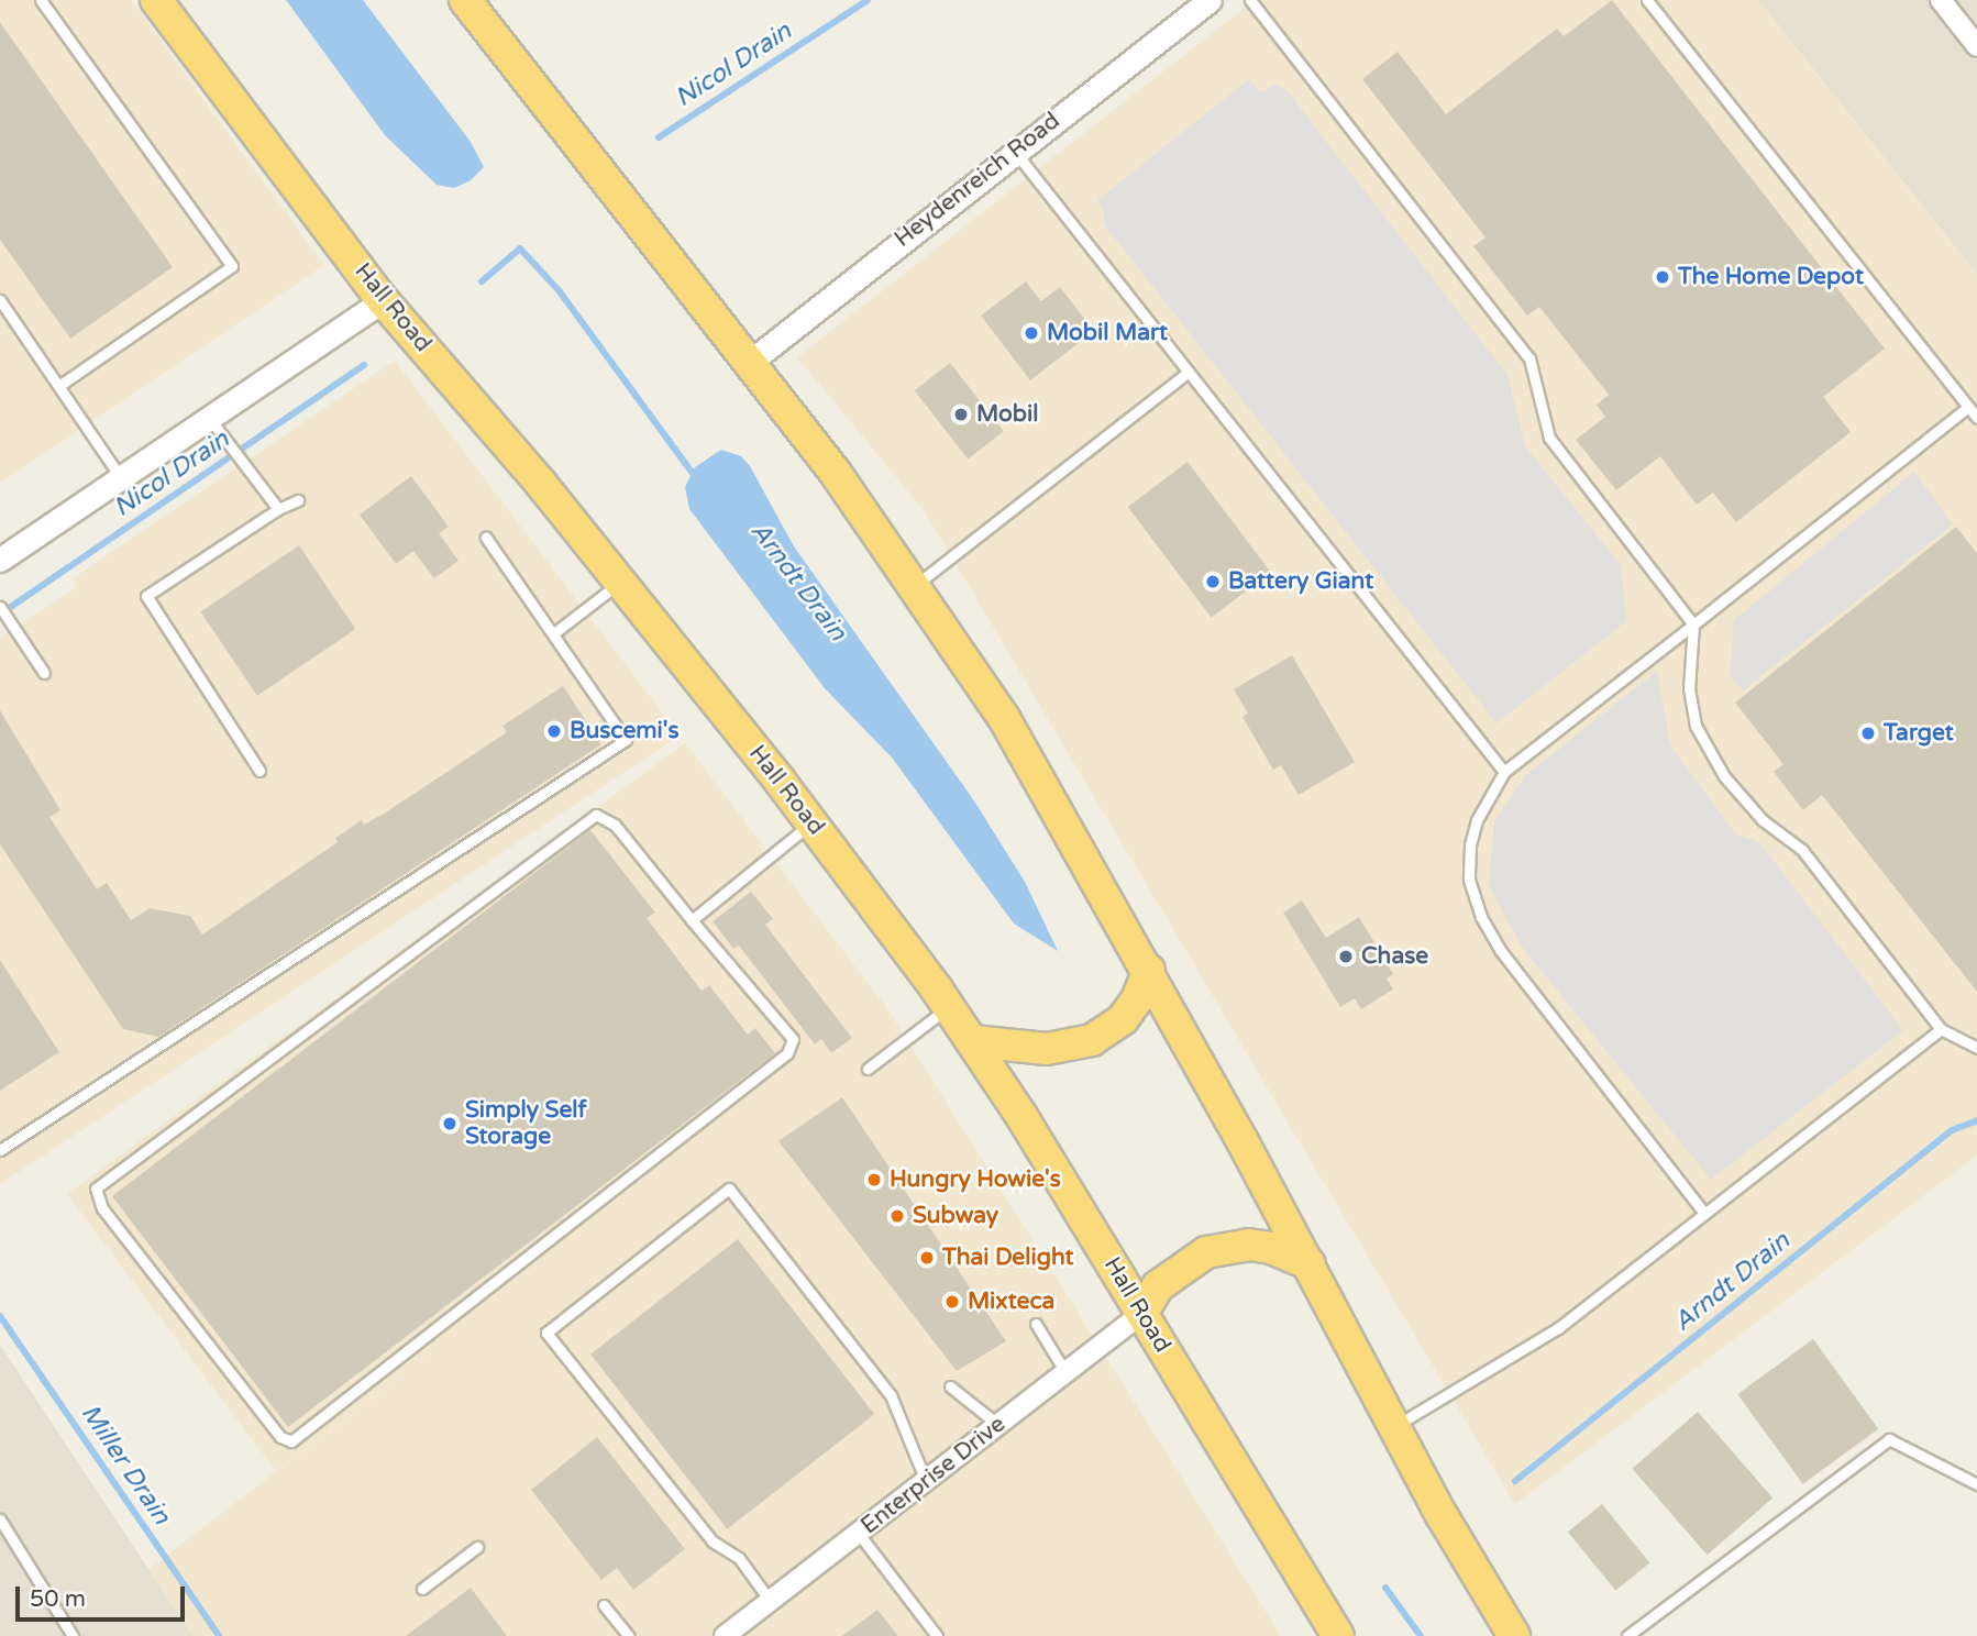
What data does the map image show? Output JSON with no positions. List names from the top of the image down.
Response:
{
  "streets": {
    "highway": ["Hall Road"],
    "street": ["Heydenreich Road", "Enterprise Drive"]
  },
  "crossings": [
    ["Hall Road", "Enterprise Drive"]
  ],
  "water": ["Nicol Drain", "Arndt Drain", "Miller Drain"],
  "places": [
    "The Home Depot",
    "Mobil Mart",
    "Mobil",
    "Battery Giant",
    "Buscemi's",
    "Target",
    "Chase",
    "Simply Self Storage",
    "Hungry Howie's",
    "Subway",
    "Thai Delight",
    "Mixteca"
  ],
  "scale_bar": "50 m"
}
